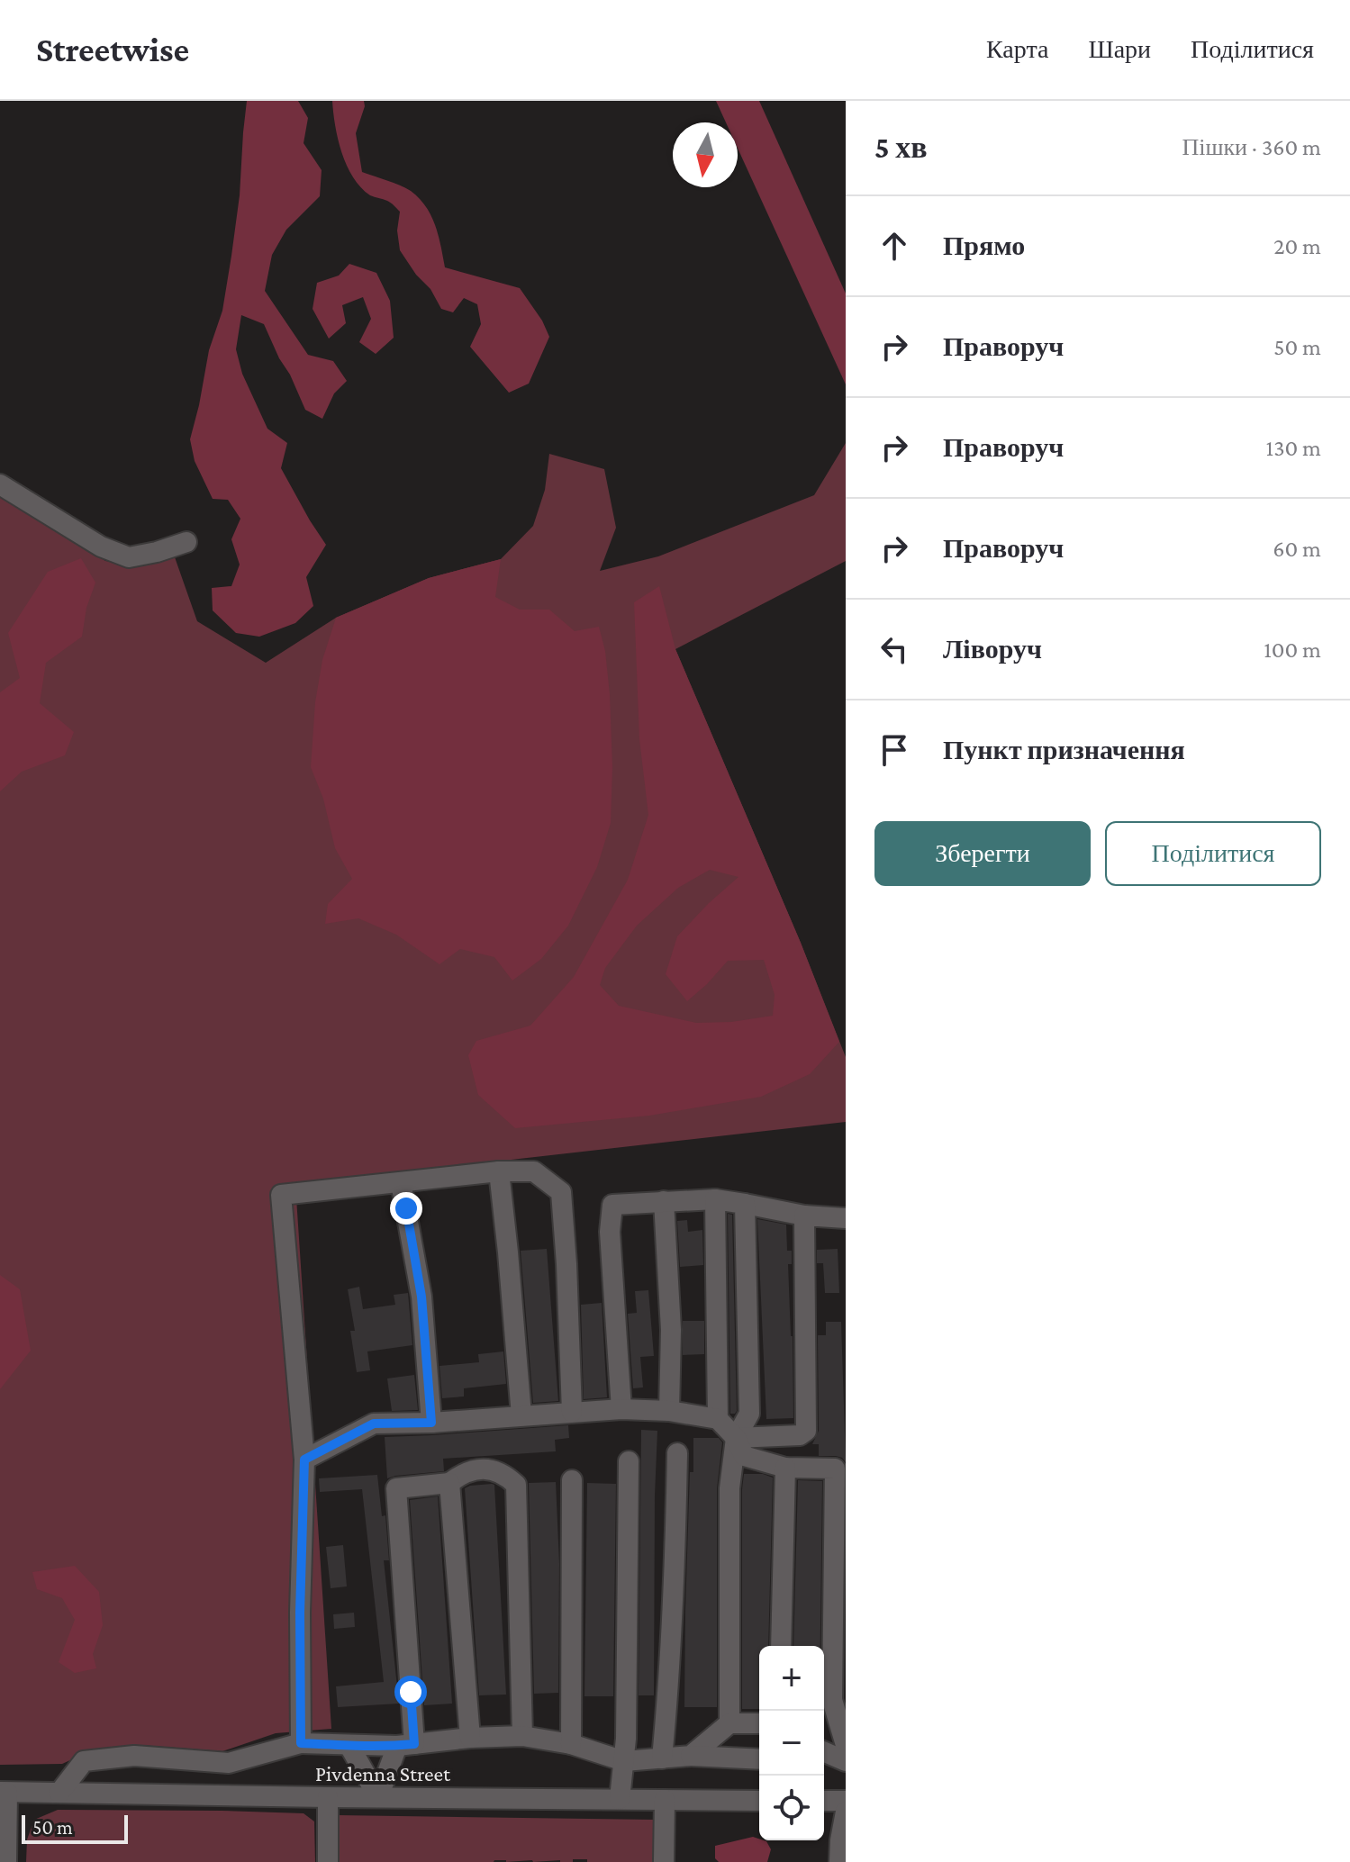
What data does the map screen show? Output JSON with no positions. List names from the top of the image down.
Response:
{
  "streets": {
    "street": ["Pivdenna Street"]
  },
  "scale_bar": "50 m",
  "north": "bottom",
  "page": {
    "header": "Streetwise",
    "nav": ["Карта", "Шари", "Поділитися"],
    "heading": ["5 хв", "Пішки · 360 m"],
    "list": [
      ["Прямо", "20 m"],
      ["Праворуч", "50 m"],
      ["Праворуч", "130 m"],
      ["Праворуч", "60 m"],
      ["Ліворуч", "100 m"],
      "Пункт призначення"
    ],
    "buttons": ["Зберегти", "Поділитися"],
    "map_buttons": ["+", "−"],
    "scale": "50 m"
  }
}
